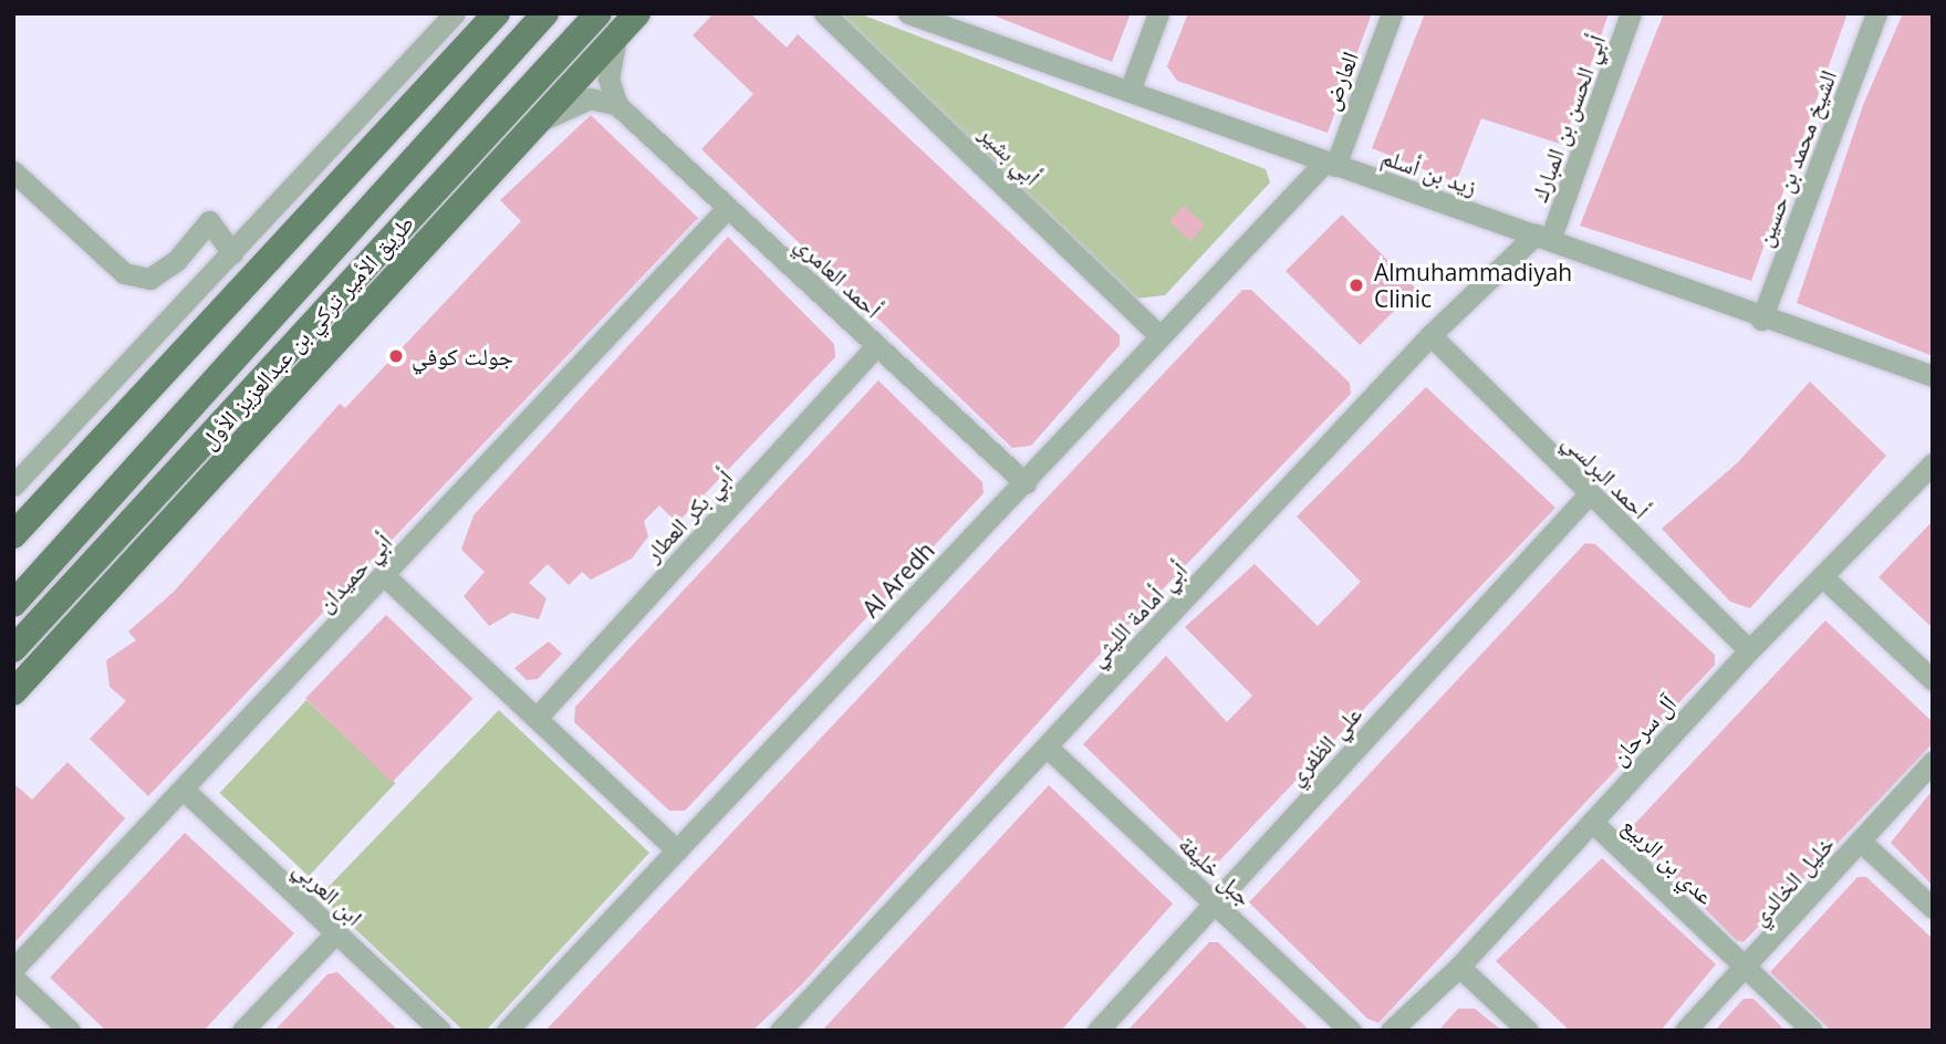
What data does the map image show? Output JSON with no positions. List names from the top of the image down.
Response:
{
  "streets": {
    "main road": ["طريق الأمير تركي بن عبدالعزيز الأول"],
    "street": [
      "العارض",
      "أبي الحسن بن المبارك",
      "أبي بشير",
      "الشيخ محمد بن حسين",
      "زيد بن أسلم",
      "أحمد العامري",
      "أحمد البرلسي",
      "أبي بكر العطار",
      "أبي حميدان",
      "Al Aredh",
      "أبي أمامة الليثي",
      "آل سرحان",
      "علي الظفري",
      "عدي بن الربيع",
      "جبل خليفة",
      "خليل الخالدي",
      "ابن العربي"
    ]
  },
  "crossings": [
    ["العارض", "زيد بن أسلم"],
    ["العارض", "Al Aredh"],
    ["أبي الحسن بن المبارك", "زيد بن أسلم"],
    ["أبي الحسن بن المبارك", "أبي أمامة الليثي"],
    ["أبي بشير", "Al Aredh"],
    ["الشيخ محمد بن حسين", "زيد بن أسلم"],
    ["زيد بن أسلم", "Al Aredh"],
    ["زيد بن أسلم", "أبي أمامة الليثي"],
    ["أحمد العامري", "أبي بكر العطار"],
    ["أحمد العامري", "أبي حميدان"],
    ["أحمد العامري", "Al Aredh"],
    ["أحمد البرلسي", "أبي أمامة الليثي"],
    ["أحمد البرلسي", "آل سرحان"],
    ["أحمد البرلسي", "علي الظفري"],
    ["أبي حميدان", "ابن العربي"],
    ["أبي أمامة الليثي", "جبل خليفة"],
    ["آل سرحان", "عدي بن الربيع"],
    ["علي الظفري", "جبل خليفة"],
    ["عدي بن الربيع", "خليل الخالدي"]
  ],
  "places": ["Almuhammadiyah Clinic", "جولت كوفي"]
}
